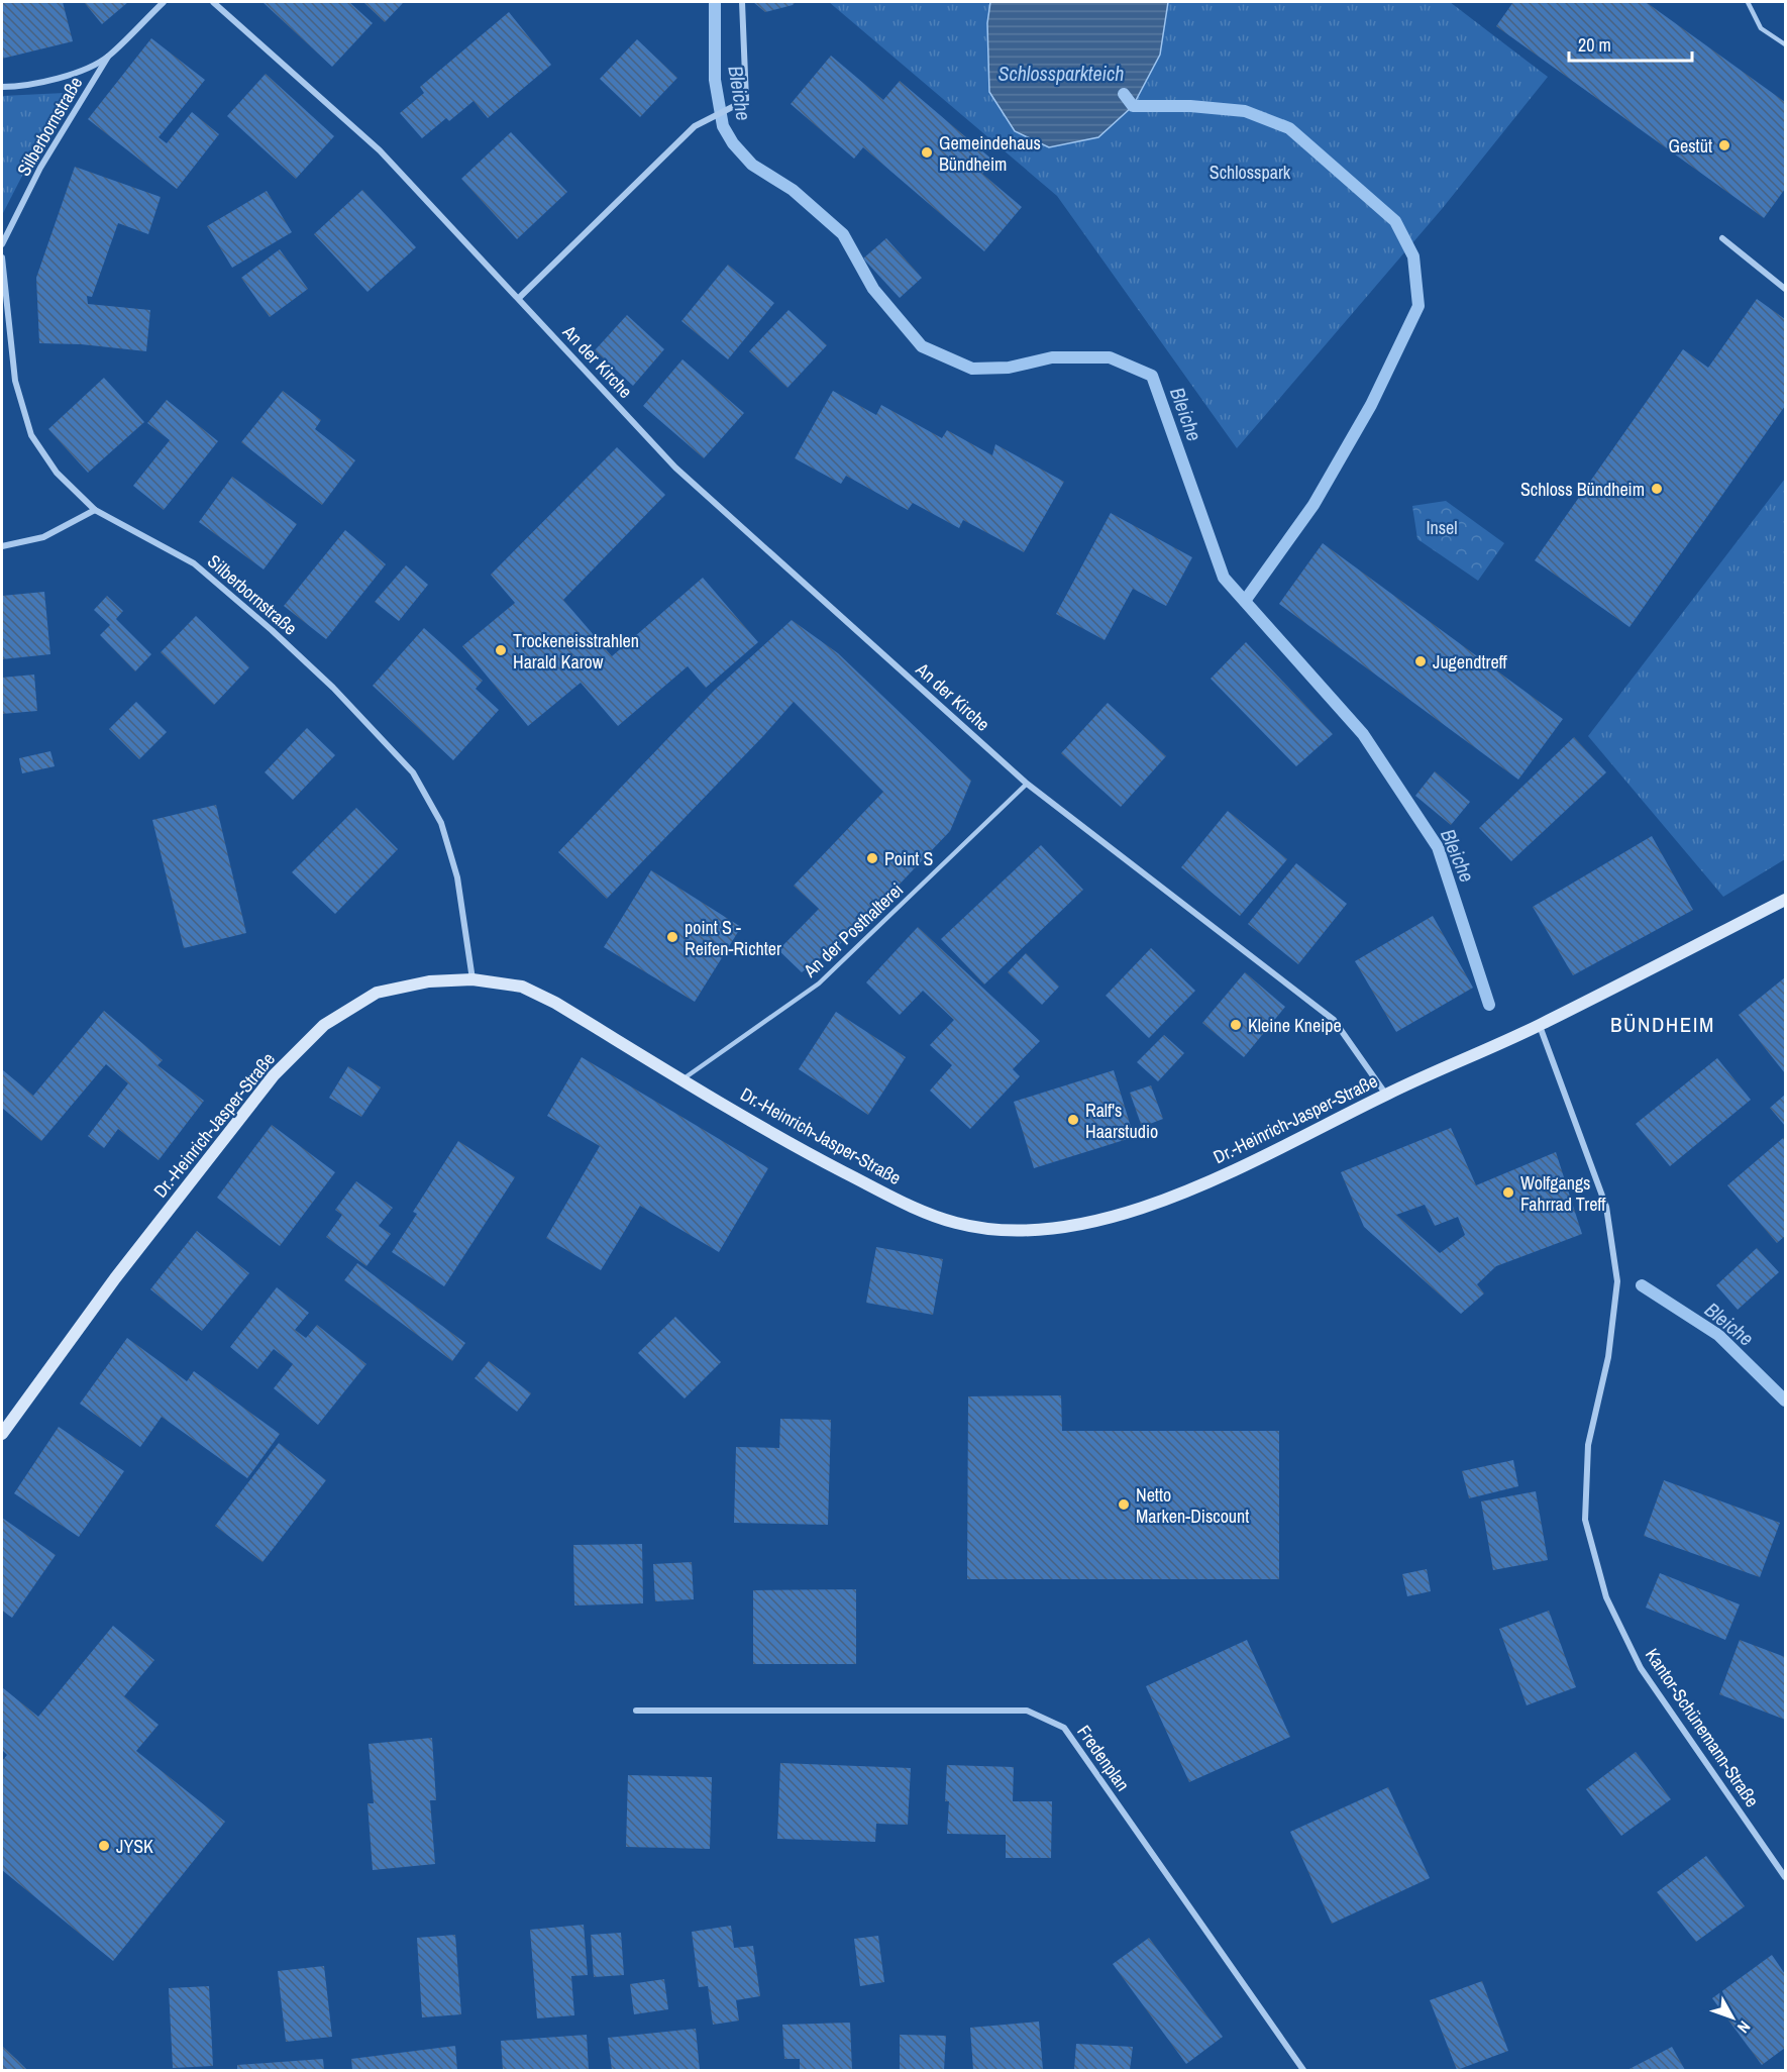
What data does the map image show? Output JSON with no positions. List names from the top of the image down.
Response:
{
  "streets": {
    "main road": ["Dr.-Heinrich-Jasper-Straße"],
    "street": [
      "Silberbornstraße",
      "An der Kirche",
      "Kantor-Schünemann-Straße",
      "Fredenplan"
    ],
    "lane": ["An der Posthalterei"]
  },
  "crossings": [
    ["Silberbornstraße", "Dr.-Heinrich-Jasper-Straße"],
    ["An der Kirche", "An der Posthalterei"],
    ["An der Kirche", "Dr.-Heinrich-Jasper-Straße"],
    ["An der Posthalterei", "Dr.-Heinrich-Jasper-Straße"],
    ["Dr.-Heinrich-Jasper-Straße", "Kantor-Schünemann-Straße"]
  ],
  "districts": ["BÜNDHEIM"],
  "water": ["Schlossparkteich", "Bleiche"],
  "parks": ["Schlosspark", "Insel"],
  "places": [
    "Gestüt",
    "Gemeindehaus Bündheim",
    "Schloss Bündheim",
    "Trockeneisstrahlen Harald Karow",
    "Jugendtreff",
    "Point S",
    "point S - Reifen-Richter",
    "Kleine Kneipe",
    "Ralf's Haarstudio",
    "Wolfgangs Fahrrad Treff",
    "Netto Marken-Discount",
    "JYSK"
  ],
  "scale_bar": "20 m",
  "north": "bottom right"
}
